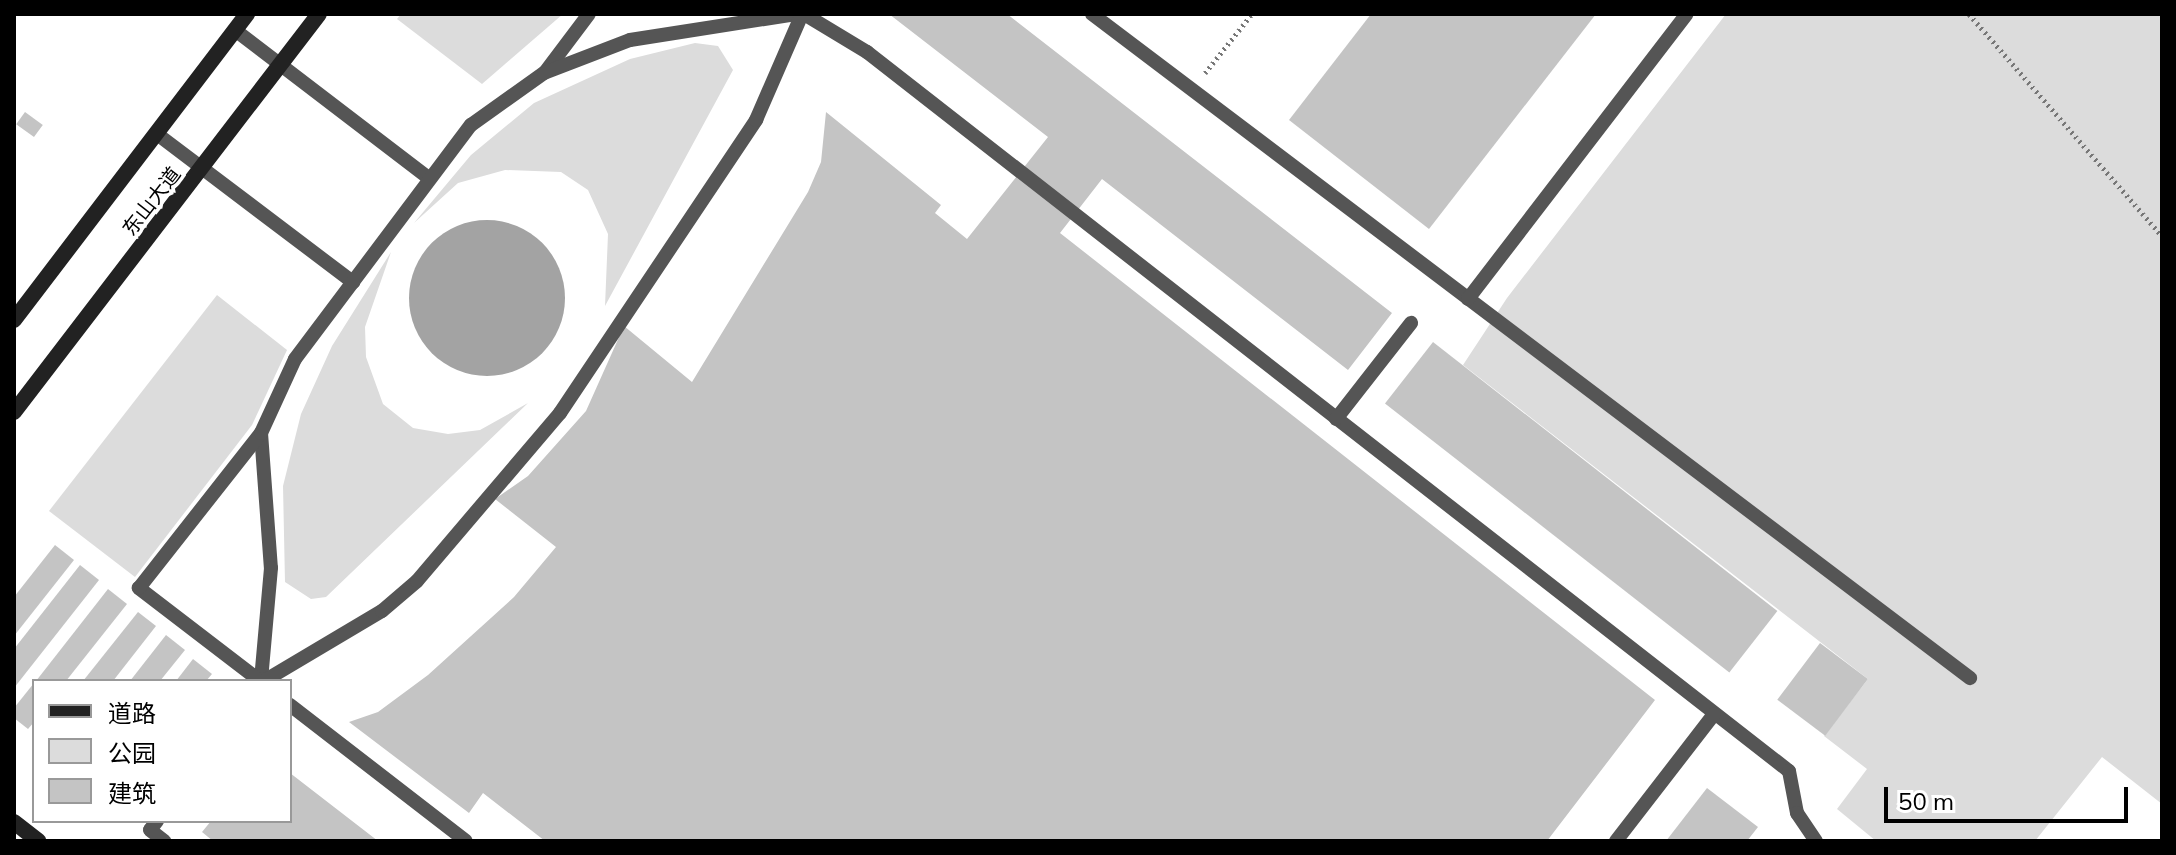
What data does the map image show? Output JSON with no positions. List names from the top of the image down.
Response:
{
  "streets": {
    "main road": ["东山大道"]
  },
  "legend": ["道路", "公园", "建筑"],
  "scale_bar": "50 m"
}
